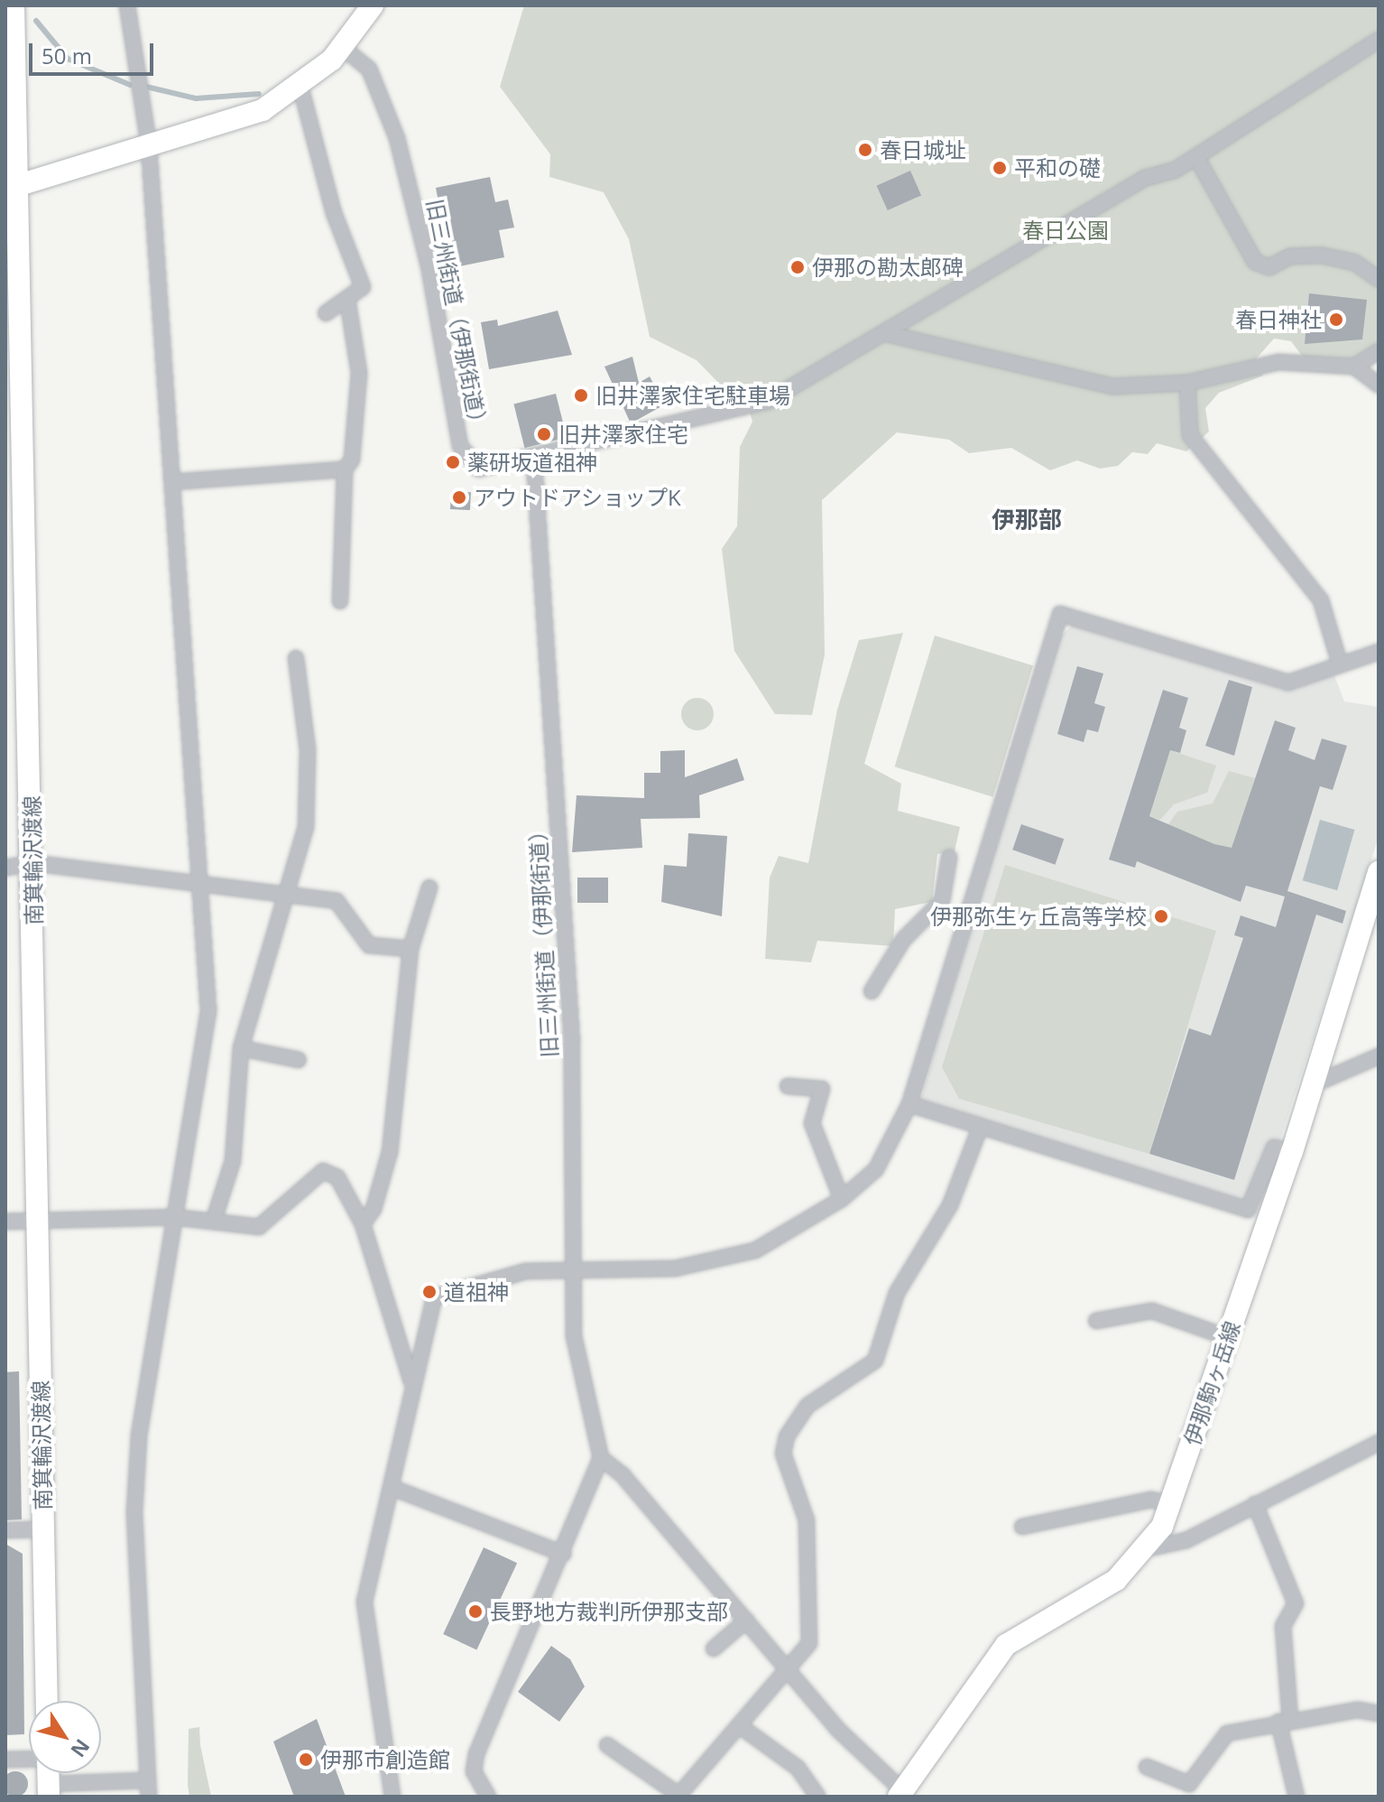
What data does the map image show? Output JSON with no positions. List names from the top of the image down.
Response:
{
  "streets": {
    "main road": ["南箕輪沢渡線", "伊那駒ヶ岳線"],
    "street": ["旧三州街道（伊那街道）"]
  },
  "districts": ["伊那部"],
  "parks": ["春日公園"],
  "places": [
    "春日城址",
    "平和の礎",
    "伊那の勘太郎碑",
    "春日神社",
    "旧井澤家住宅駐車場",
    "旧井澤家住宅",
    "薬研坂道祖神",
    "アウトドアショップK",
    "伊那弥生ヶ丘高等学校",
    "道祖神",
    "長野地方裁判所伊那支部",
    "伊那市創造館"
  ],
  "scale_bar": "50 m",
  "north": "bottom right"
}
